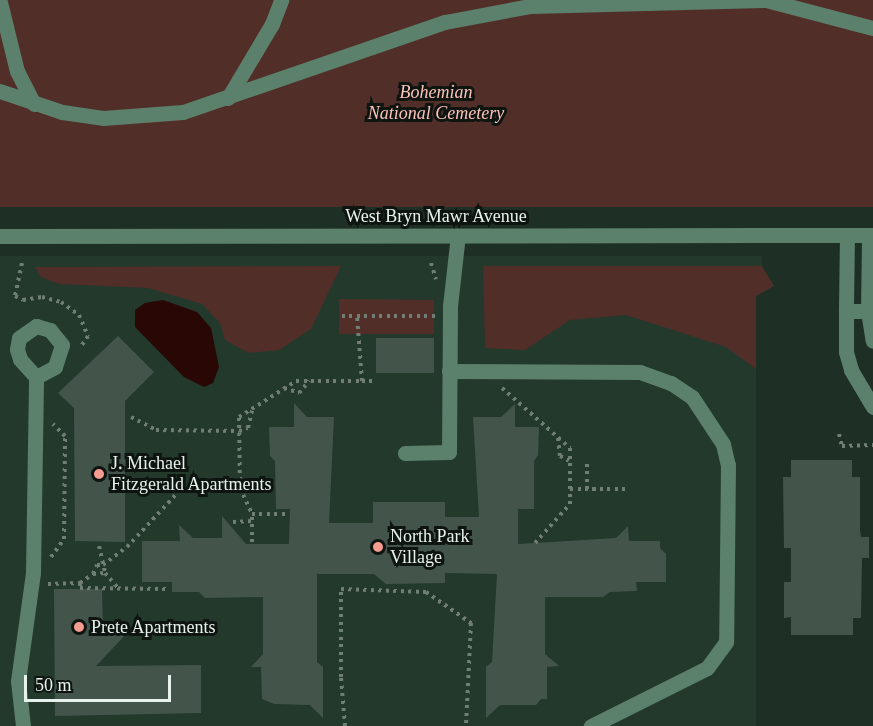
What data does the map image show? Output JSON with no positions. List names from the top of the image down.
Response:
{
  "streets": {
    "street": ["West Bryn Mawr Avenue"]
  },
  "parks": ["Bohemian National Cemetery"],
  "places": ["J. Michael Fitzgerald Apartments", "North Park Village", "Prete Apartments"],
  "scale_bar": "50 m"
}
